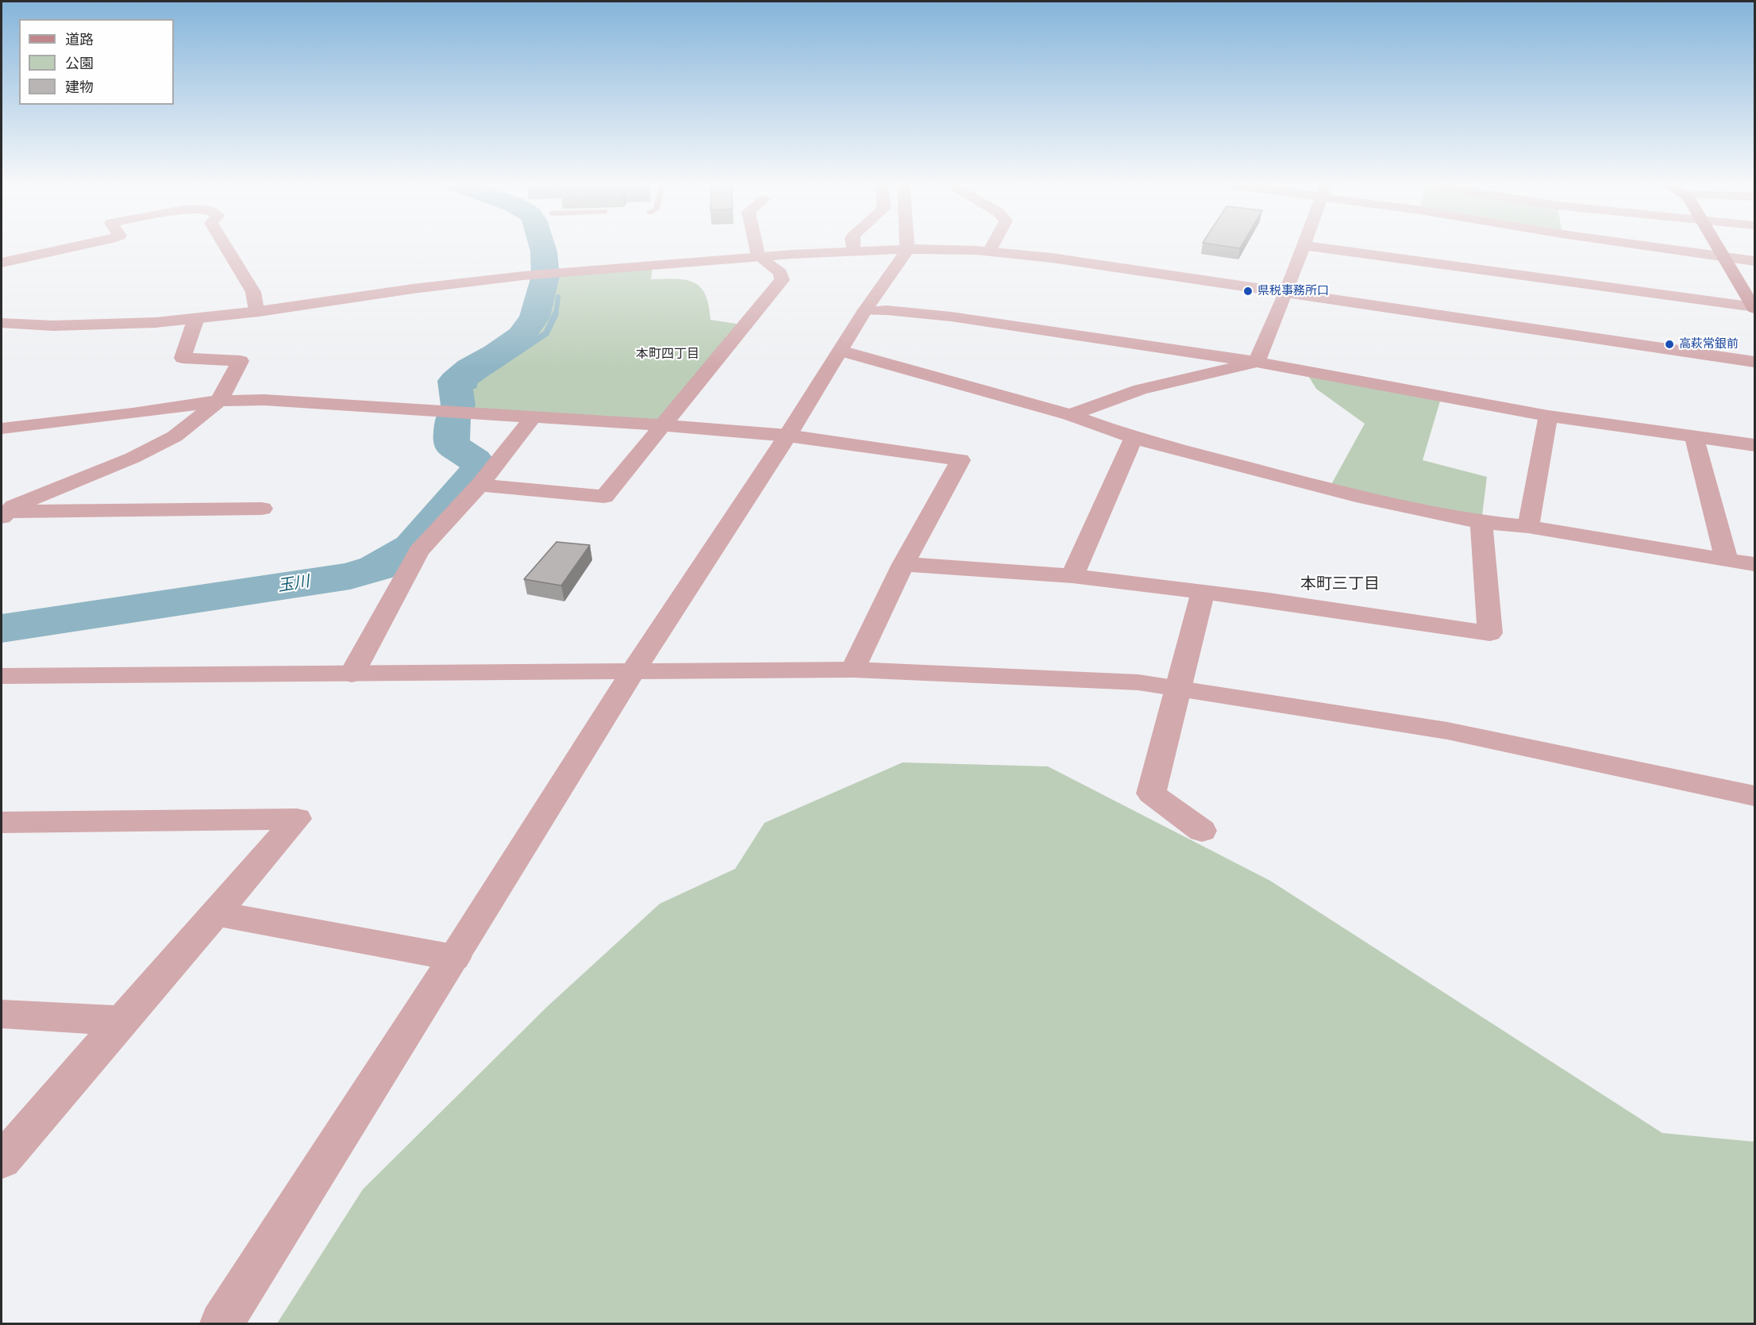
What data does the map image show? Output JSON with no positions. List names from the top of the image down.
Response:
{
  "districts": ["本町四丁目", "本町三丁目"],
  "water": ["玉川"],
  "places": ["県税事務所口", "高萩常銀前"],
  "legend": ["道路", "公園", "建物"]
}
